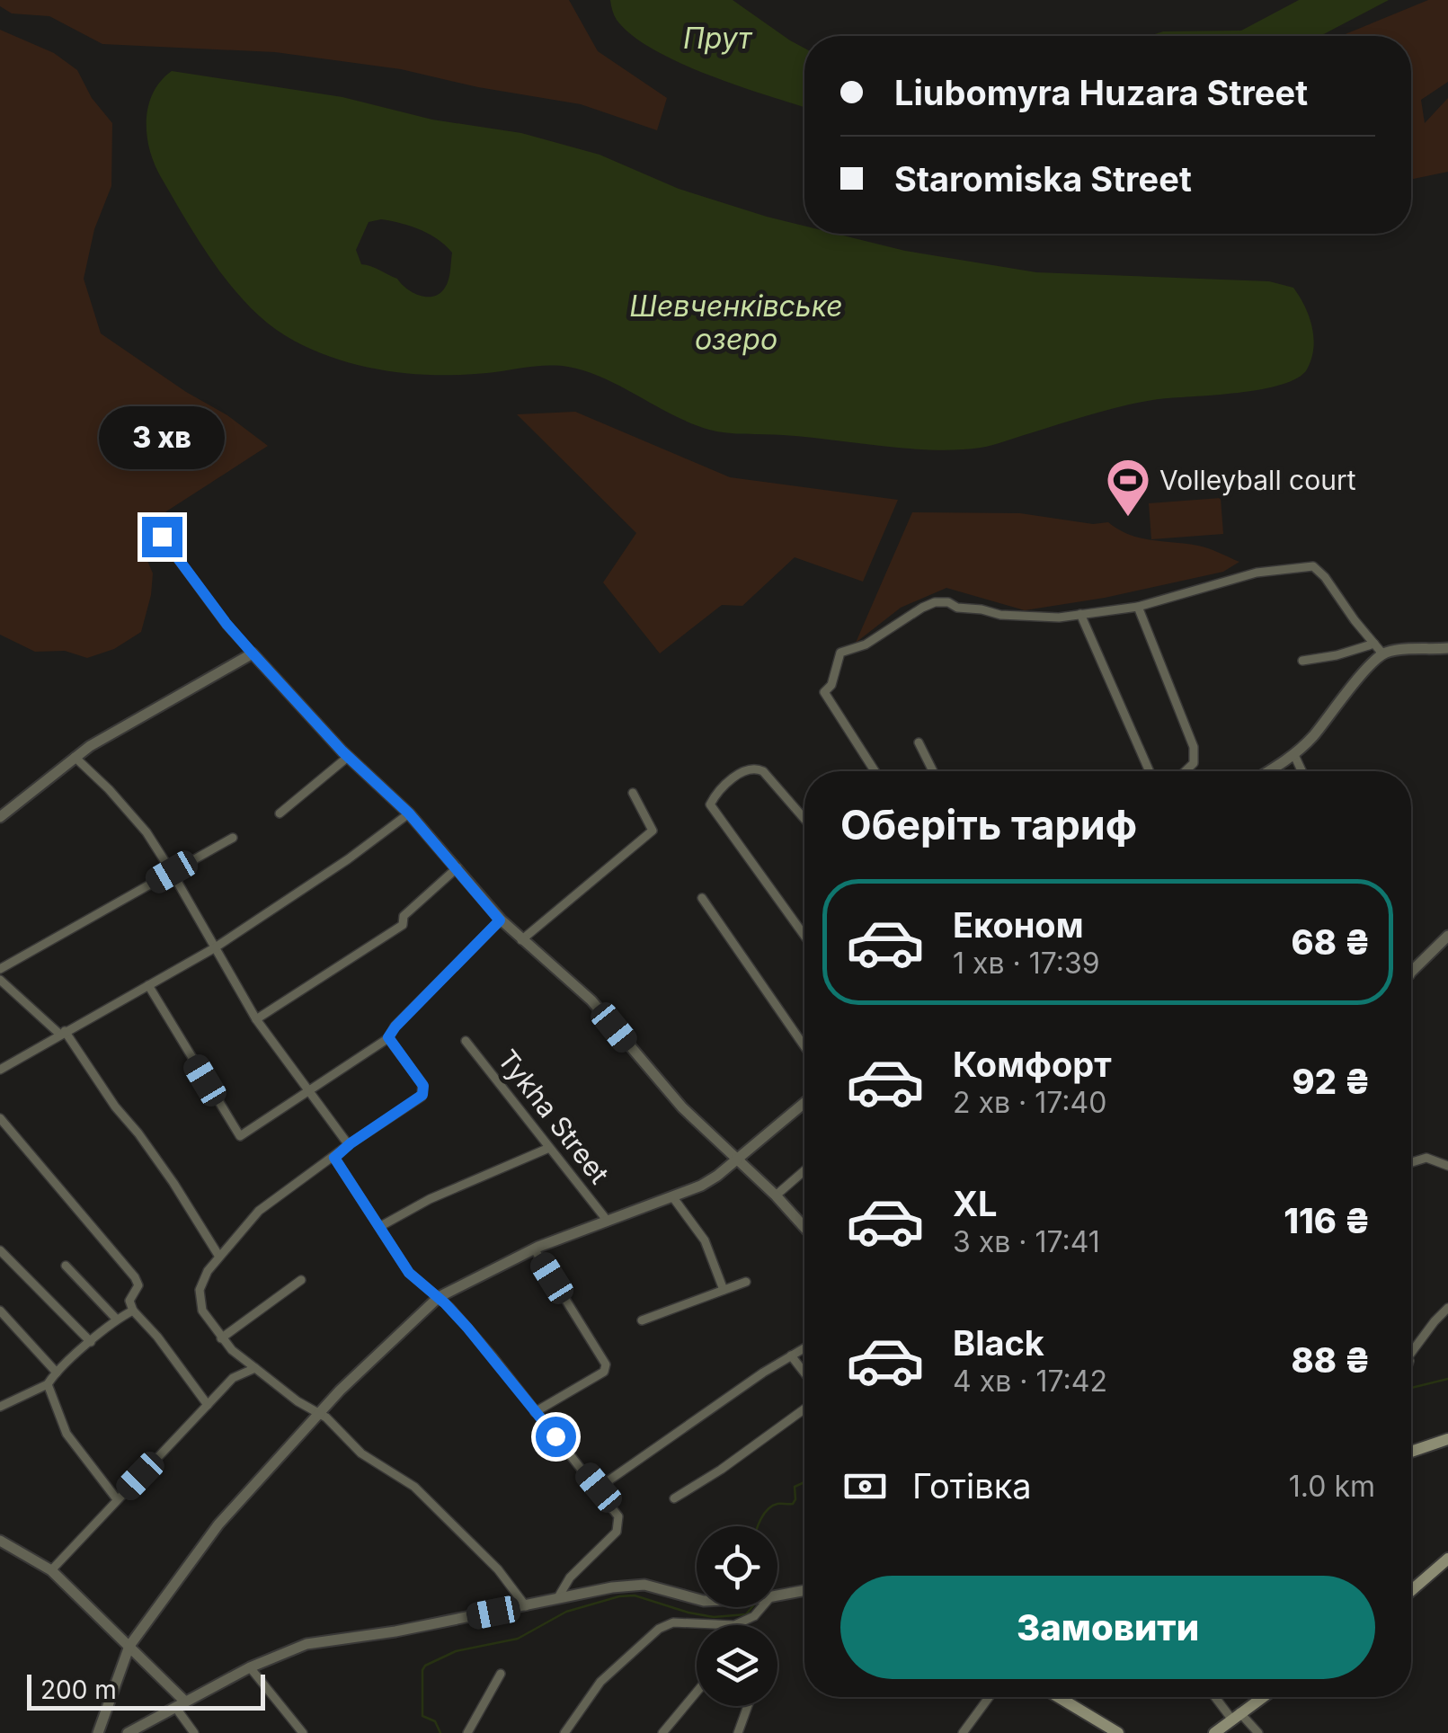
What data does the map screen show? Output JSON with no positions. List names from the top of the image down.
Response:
{
  "streets": {
    "street": ["Tykha Street"]
  },
  "water": ["Прут", "Шевченківське озеро"],
  "places": {
    "sports": ["Volleyball court"]
  },
  "scale_bar": "200 m",
  "page": {
    "banner": ["Liubomyra Huzara Street", "Staromiska Street"],
    "bubble": "3 хв",
    "heading": "Оберіть тариф",
    "list": [
      {
        "name": "Економ",
        "note": "1 хв · 17:39",
        "value": "68 ₴"
      },
      {
        "name": "Комфорт",
        "note": "2 хв · 17:40",
        "value": "92 ₴"
      },
      {
        "name": "XL",
        "note": "3 хв · 17:41",
        "value": "116 ₴"
      },
      {
        "name": "Black",
        "note": "4 хв · 17:42",
        "value": "88 ₴"
      }
    ],
    "pay": ["Готівка", "1.0 km"],
    "buttons": "Замовити",
    "scale": "200 m"
  }
}
